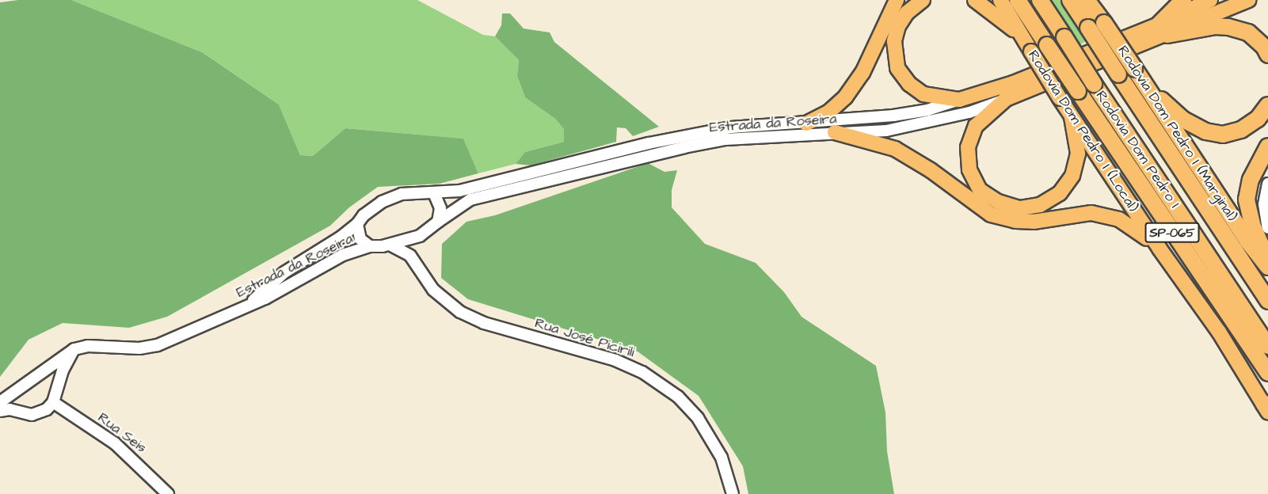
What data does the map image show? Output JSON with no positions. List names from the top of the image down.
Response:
{
  "streets": {
    "highway": ["Rodovia Dom Pedro I (Marginal)", "Rodovia Dom Pedro I", "SP-065"],
    "main road": ["Rodovia Dom Pedro I (Local)"],
    "street": ["Estrada da Roseira", "Rua José Picirili", "Rua Seis"]
  },
  "crossings": [
    ["Estrada da Roseira", "Rua José Picirili"]
  ]
}
